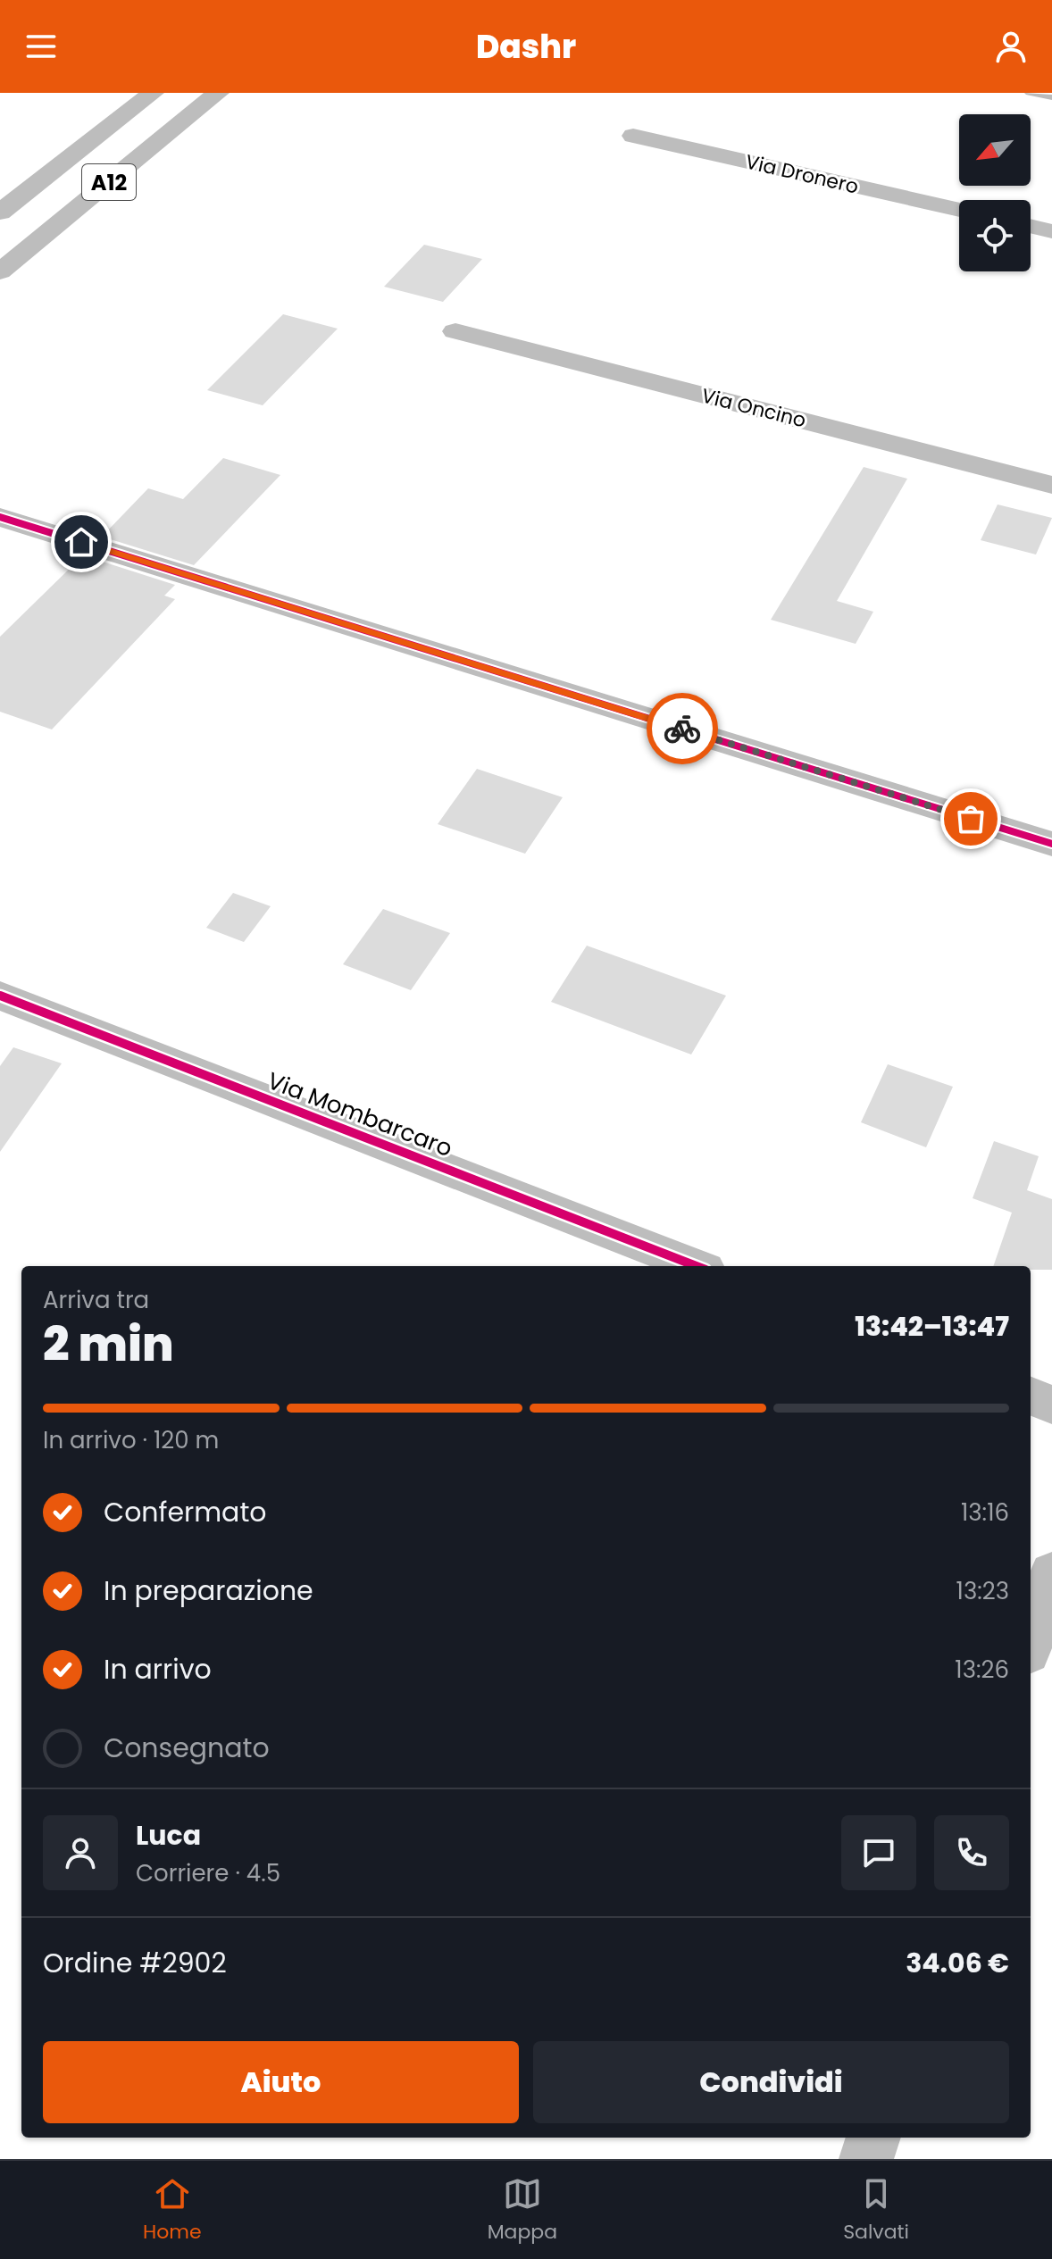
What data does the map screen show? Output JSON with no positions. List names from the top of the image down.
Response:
{
  "streets": {
    "main road": [
      "Via Dronero",
      "A12",
      "Via Oncino",
      "Via Mombarcaro"
    ]
  },
  "north": "bottom left",
  "page": {
    "header": "Dashr",
    "heading": ["2 min", "Arriva tra", "13:42–13:47"],
    "panel": [
      "Luca",
      "Corriere · 4.5",
      "Ordine #2902",
      "34.06 €"
    ],
    "bar": "In arrivo · 120 m",
    "list": [
      ["Confermato", "13:16"],
      ["In preparazione", "13:23"],
      ["In arrivo", "13:26"],
      "Consegnato"
    ],
    "buttons": ["Aiuto", "Condividi"],
    "tabs": ["Home", "Mappa", "Salvati"]
  }
}
